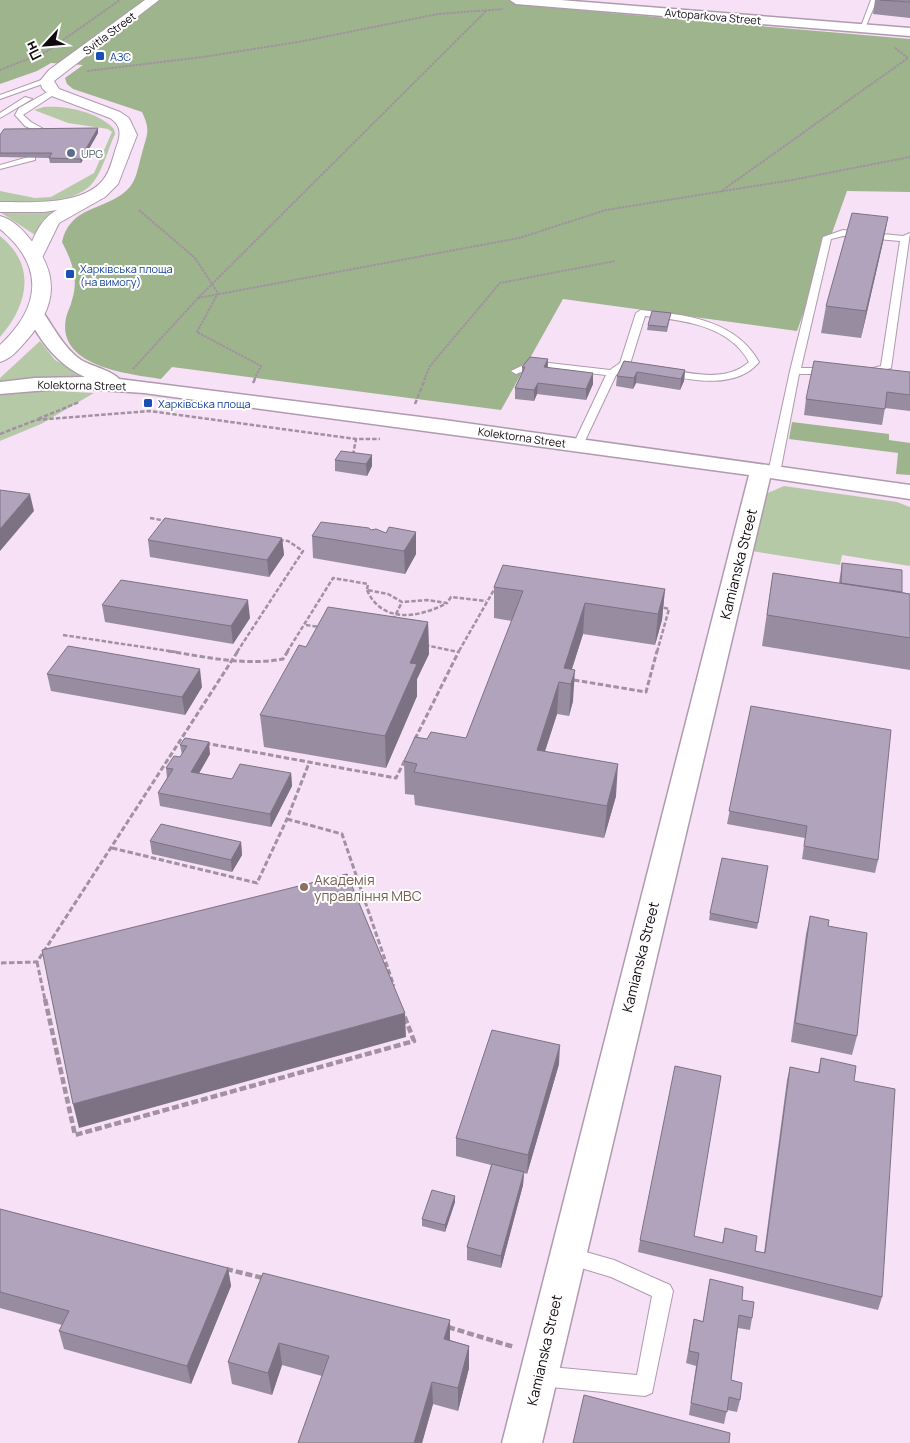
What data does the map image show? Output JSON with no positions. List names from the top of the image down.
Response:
{
  "streets": {
    "main road": ["Svitla Street"],
    "street": ["Avtoparkova Street", "Kolektorna Street", "Kamianska Street"]
  },
  "crossings": [
    ["Kolektorna Street", "Kamianska Street"]
  ],
  "places": {
    "transit": ["АЗС", "Харківська площа (на вимогу)", "Харківська площа"],
    "other": ["UPG", "Академія управління МВС"]
  },
  "north": "bottom left"
}
